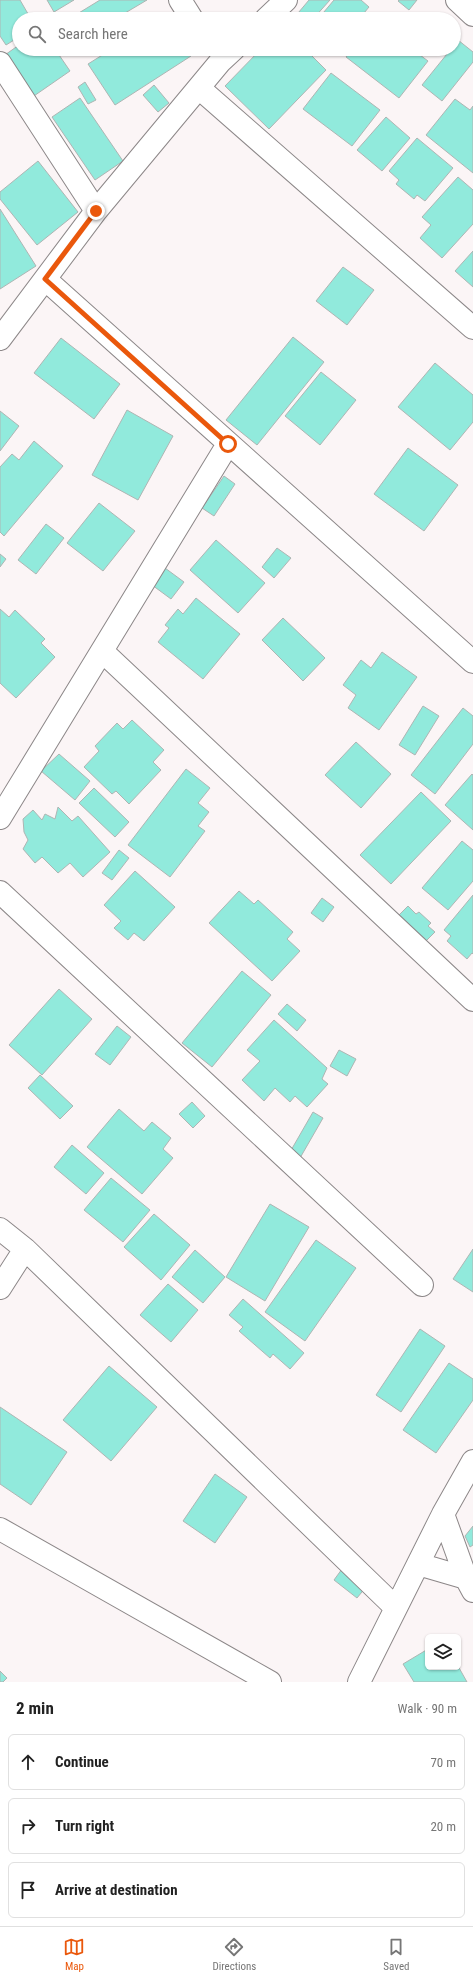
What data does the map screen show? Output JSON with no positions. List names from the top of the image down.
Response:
{
  "page": {
    "search": "Search here",
    "heading": ["2 min", "Walk · 90 m"],
    "list": [
      ["Continue", "70 m"],
      ["Turn right", "20 m"],
      "Arrive at destination"
    ],
    "nav": ["Map", "Directions", "Saved"]
  }
}
